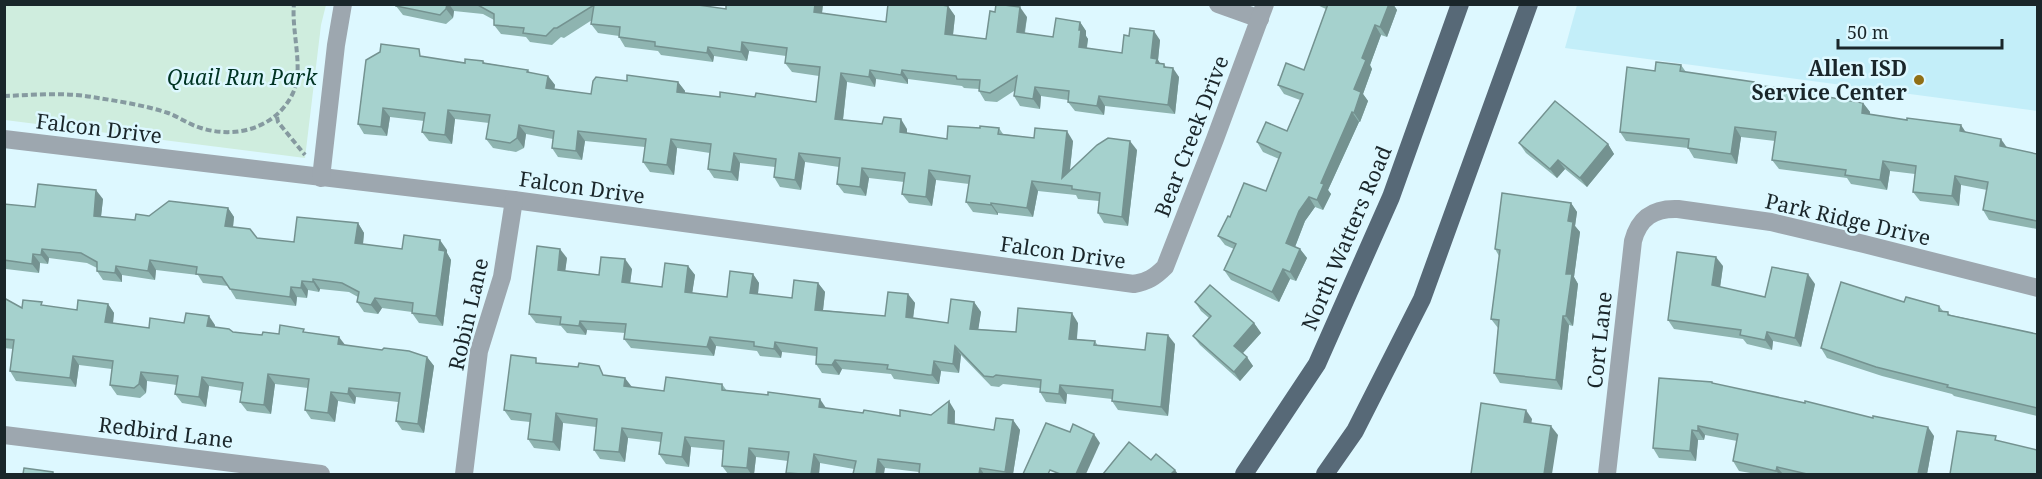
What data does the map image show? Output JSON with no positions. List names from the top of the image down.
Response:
{
  "streets": {
    "main road": ["North Watters Road"],
    "street": [
      "Falcon Drive",
      "Bear Creek Drive",
      "Park Ridge Drive",
      "Robin Lane",
      "Cort Lane",
      "Redbird Lane"
    ]
  },
  "crossings": [
    ["Falcon Drive", "Bear Creek Drive"],
    ["Falcon Drive", "Robin Lane"],
    ["Park Ridge Drive", "Cort Lane"]
  ],
  "parks": ["Quail Run Park"],
  "places": ["Allen ISD Service Center"],
  "scale_bar": "50 m"
}
